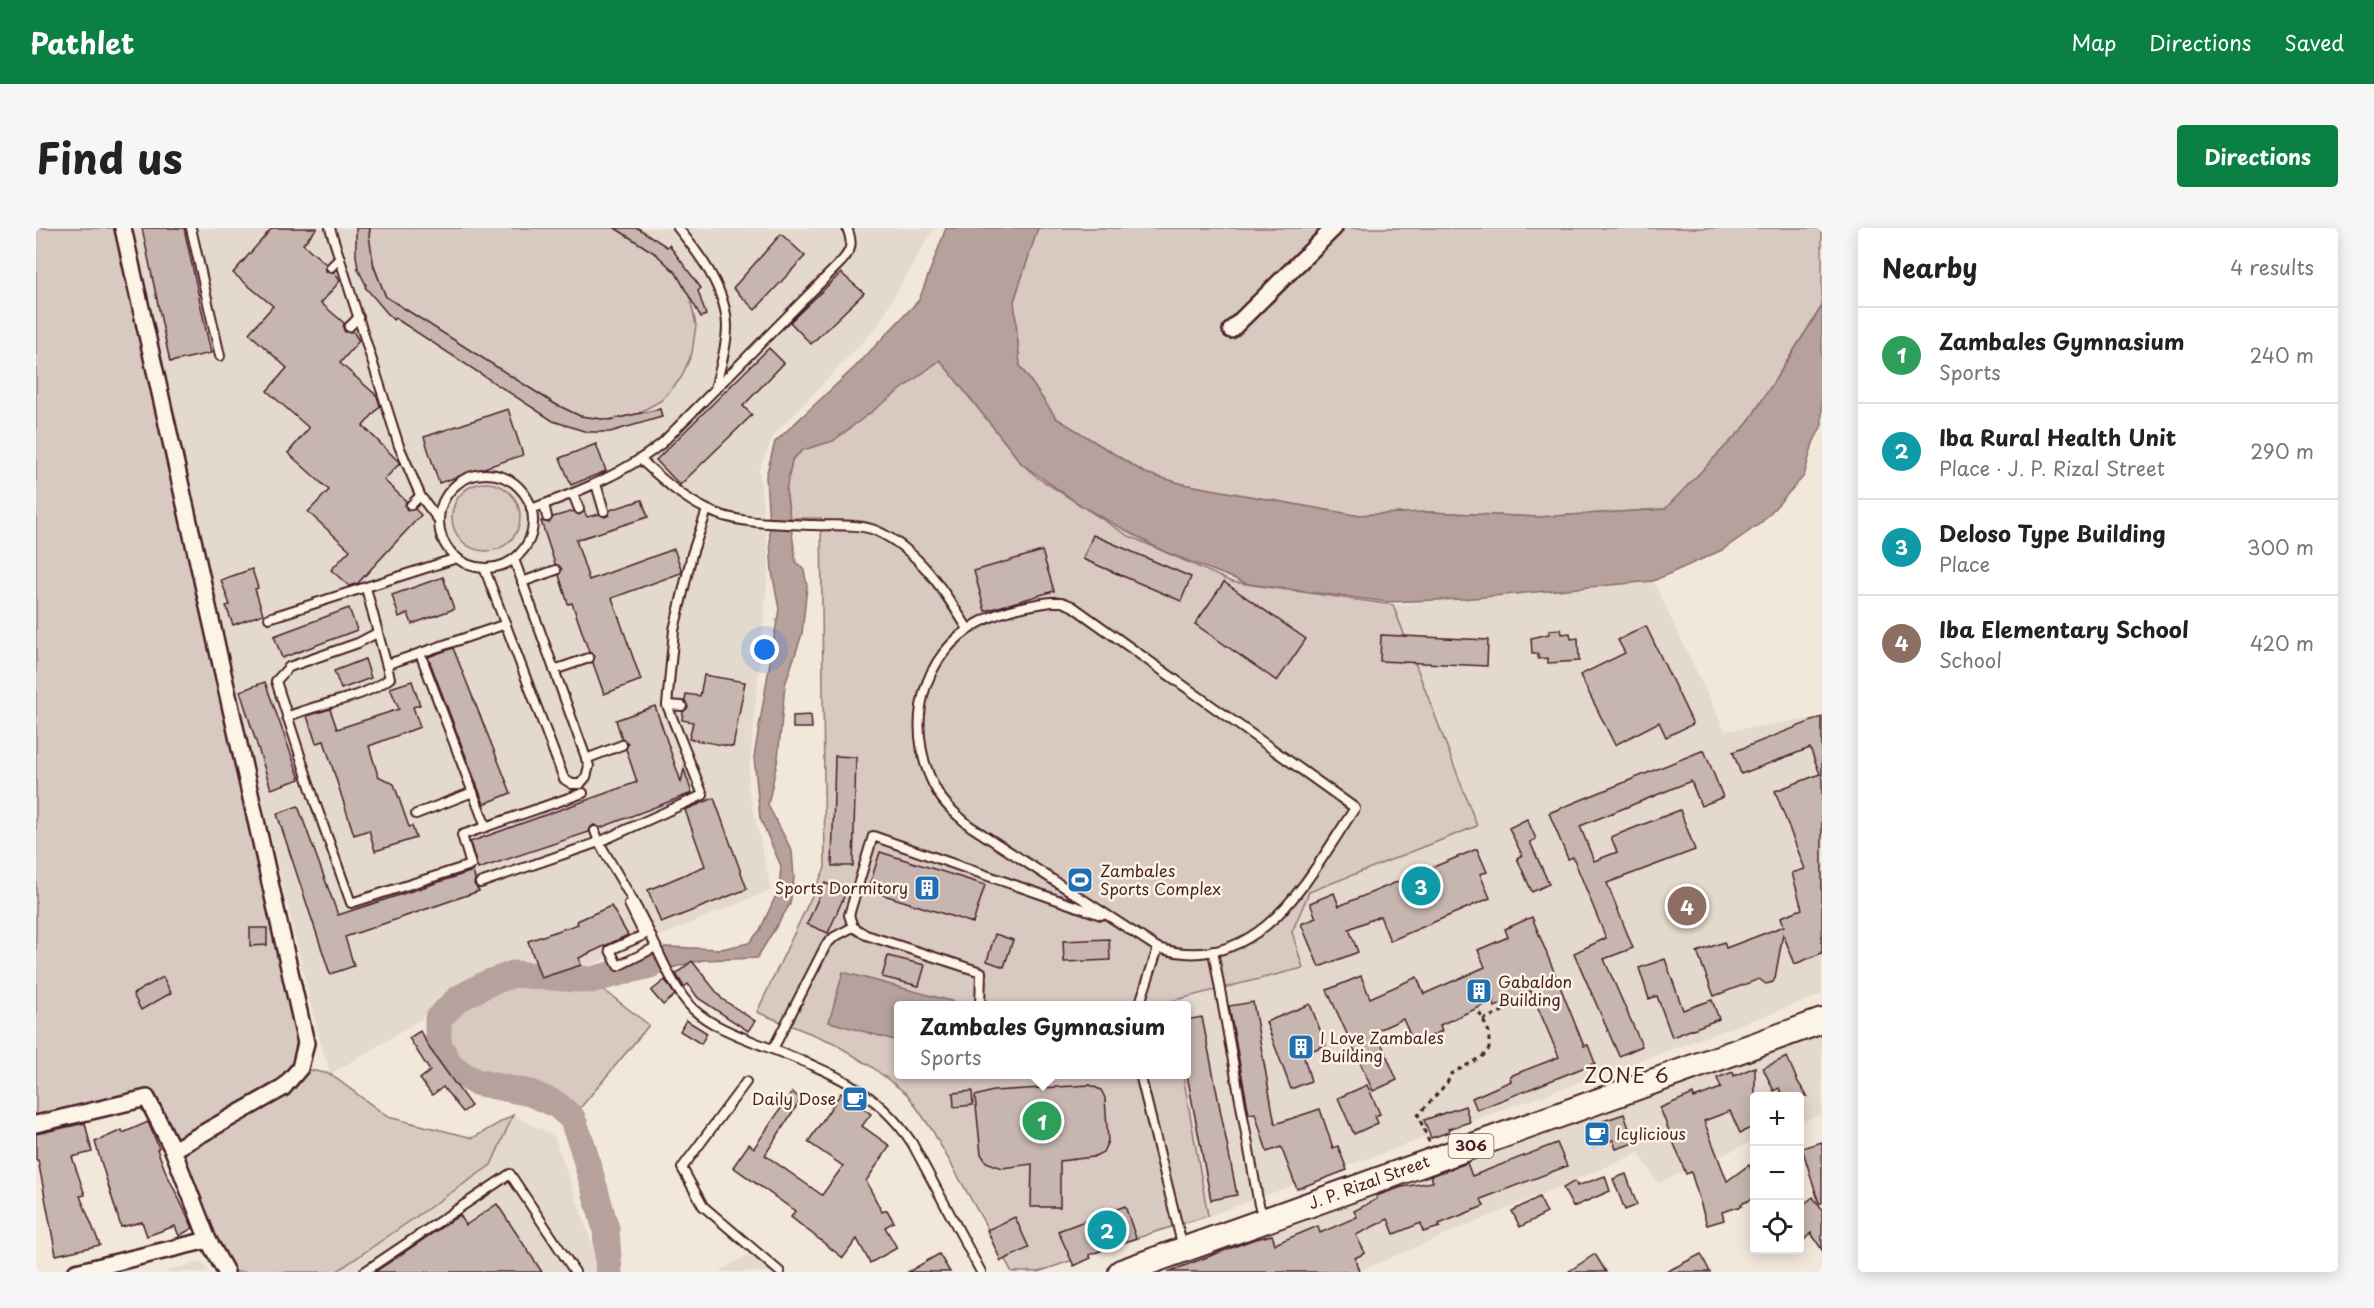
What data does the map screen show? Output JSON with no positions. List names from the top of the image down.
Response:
{
  "streets": {
    "main road": ["306", "J. P. Rizal Street"]
  },
  "districts": ["ZONE 6"],
  "places": {
    "sports": ["Zambales Sports Complex"],
    "building": ["Sports Dormitory", "Gabaldon Building", "I Love Zambales Building"],
    "cafe": ["Daily Dose", "Icylicious"]
  },
  "page": {
    "header": "Pathlet",
    "nav": ["Map", "Directions", "Saved"],
    "title": "Find us",
    "buttons": "Directions",
    "heading": ["Nearby", "4 results"],
    "list": [
      {
        "mark": "1",
        "name": "Zambales Gymnasium",
        "note": "Sports",
        "value": "240 m"
      },
      {
        "mark": "2",
        "name": "Iba Rural Health Unit",
        "note": "Place · J. P. Rizal Street",
        "value": "290 m"
      },
      {
        "mark": "3",
        "name": "Deloso Type Building",
        "note": "Place",
        "value": "300 m"
      },
      {
        "mark": "4",
        "name": "Iba Elementary School",
        "note": "School",
        "value": "420 m"
      }
    ],
    "pins": [
      "3",
      "4",
      "1",
      "2"
    ],
    "popup": ["Zambales Gymnasium", "Sports"],
    "map_buttons": ["+", "−"]
  }
}
